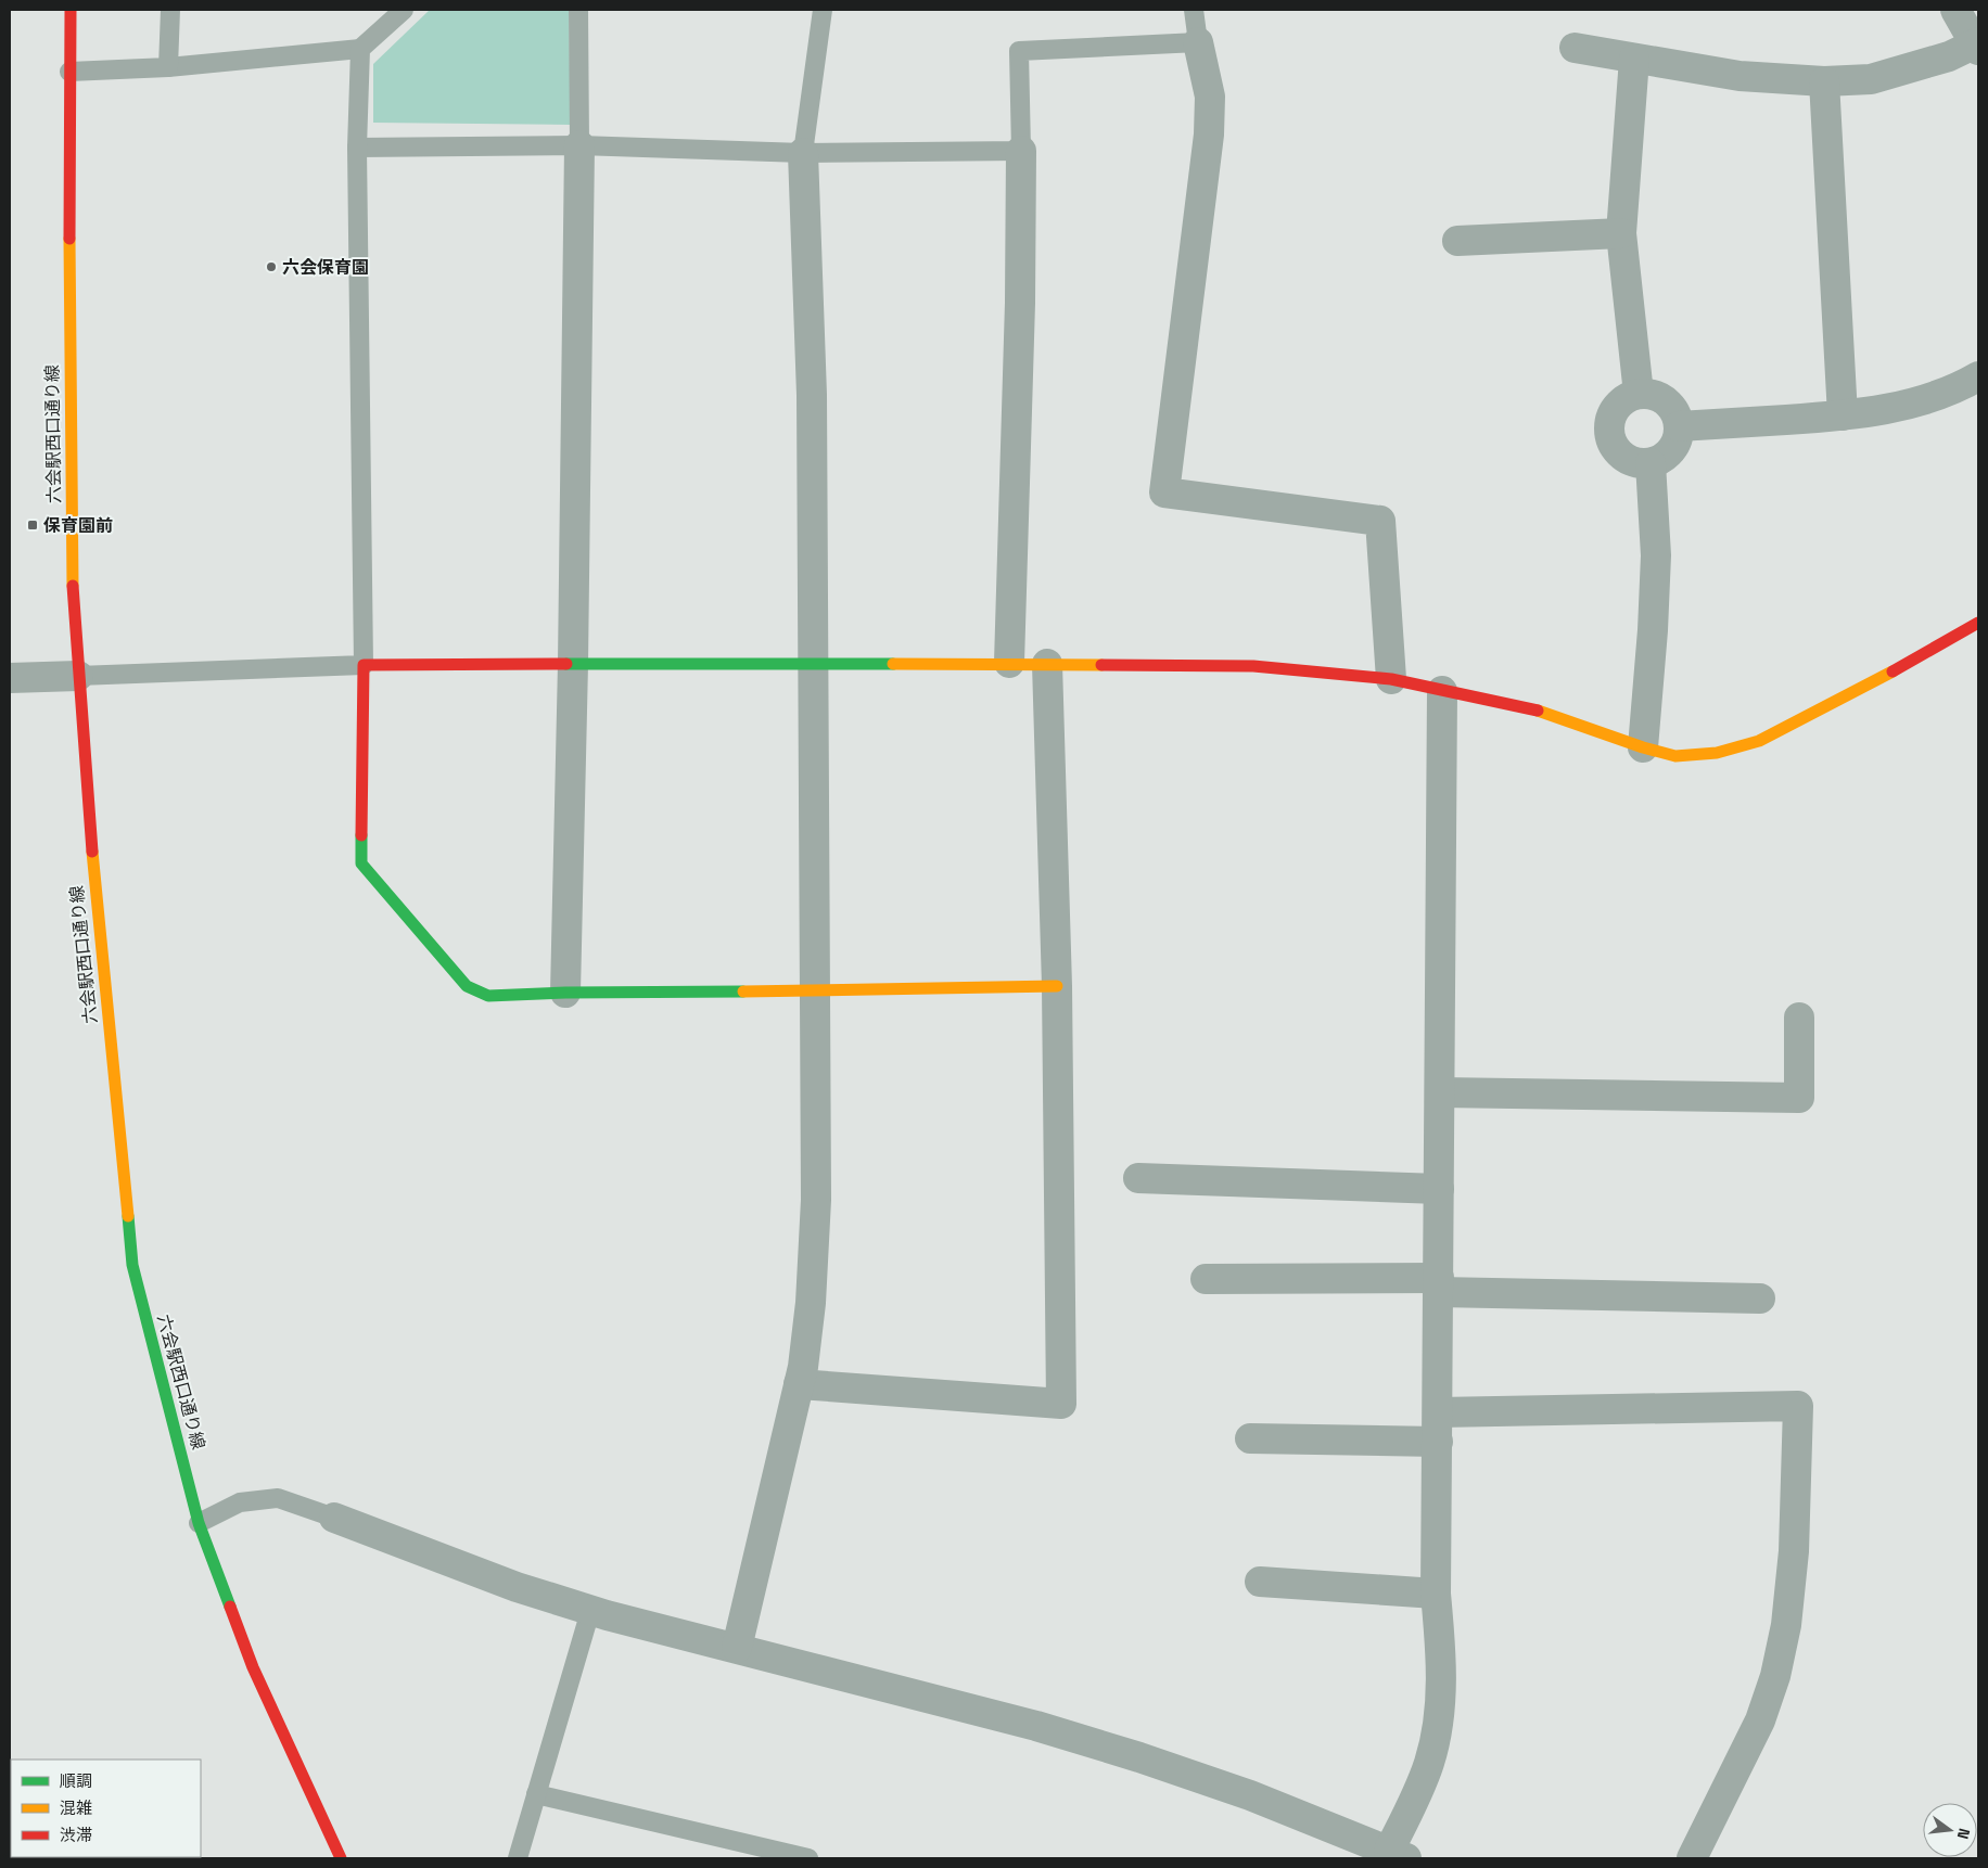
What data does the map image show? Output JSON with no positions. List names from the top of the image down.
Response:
{
  "streets": {
    "street": ["六会駅西口通り線"]
  },
  "places": {
    "other": ["六会保育園"],
    "transit": ["保育園前"]
  },
  "legend": ["順調", "混雑", "渋滞"],
  "north": "right"
}
